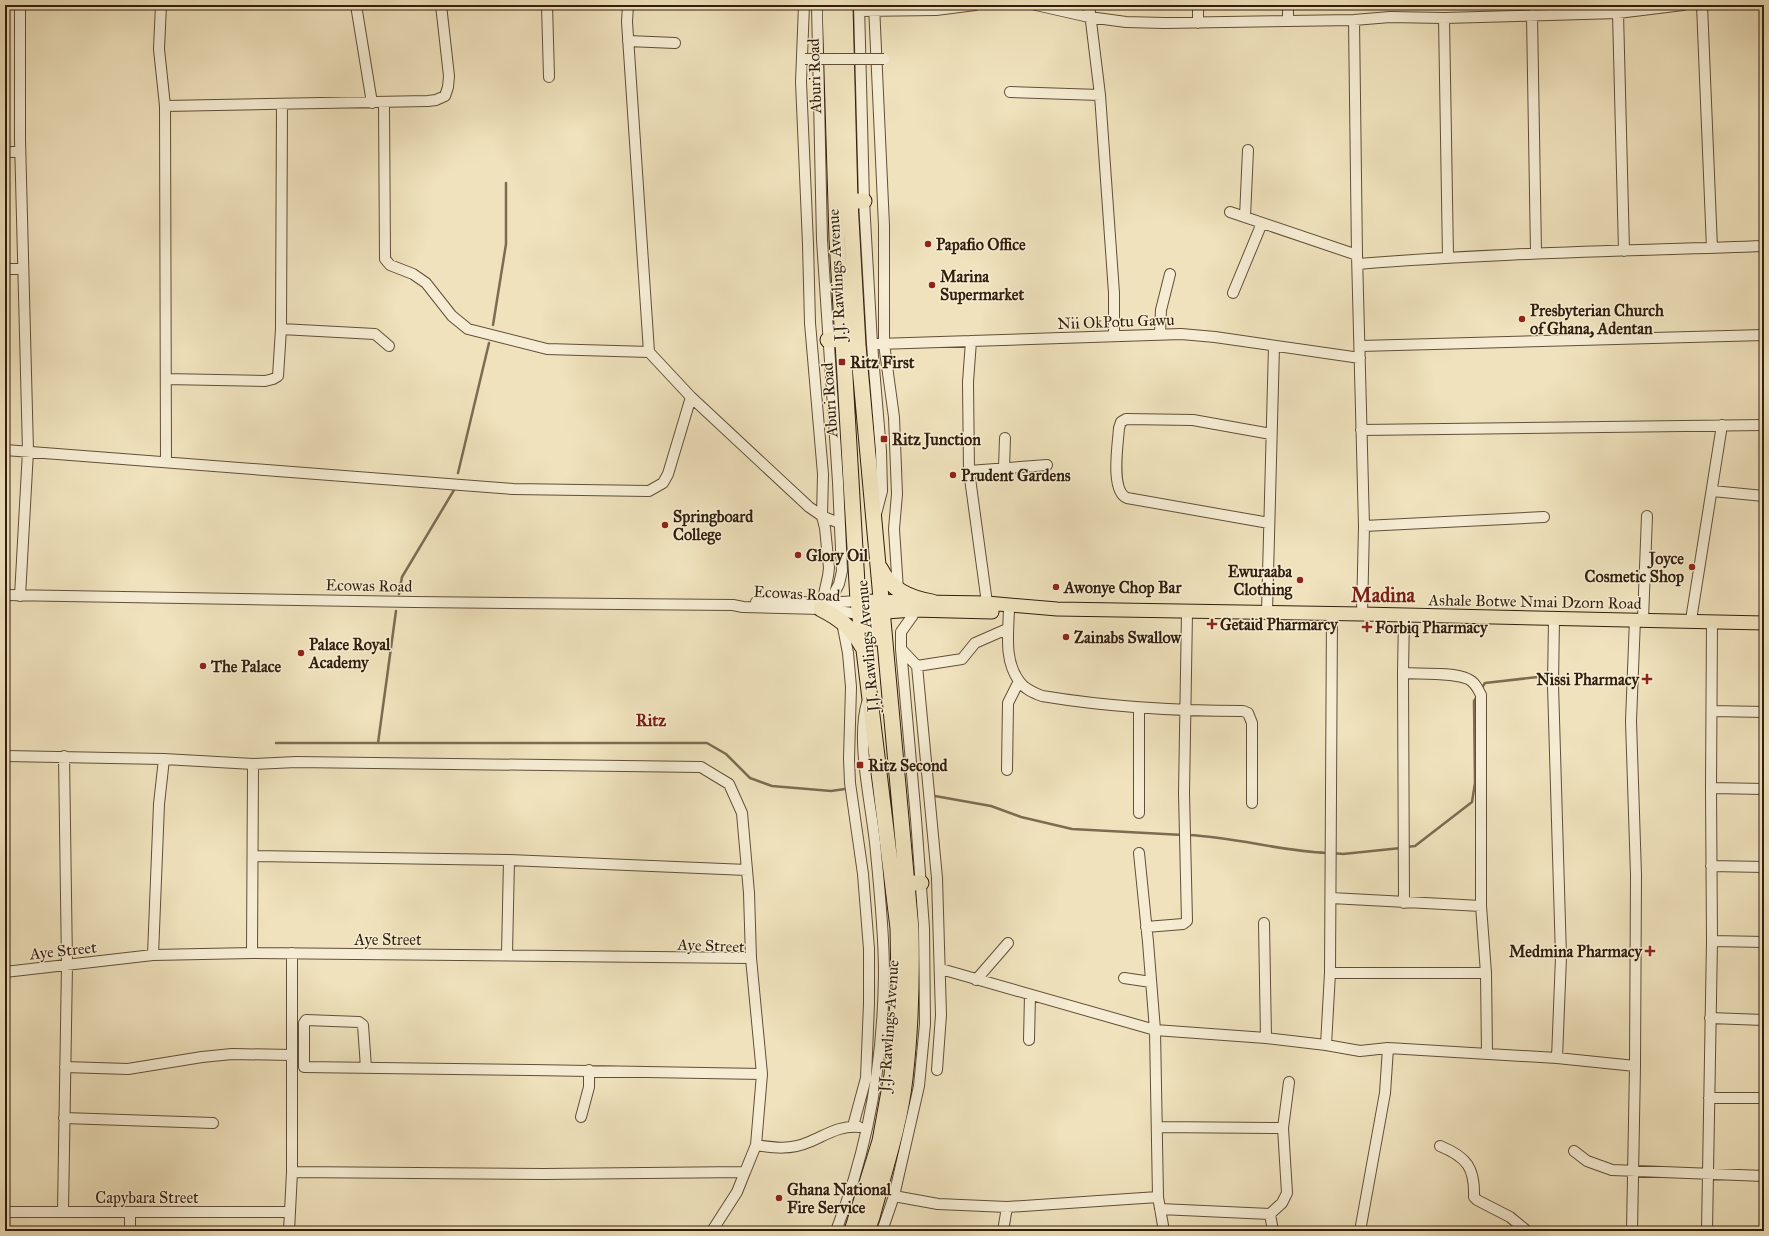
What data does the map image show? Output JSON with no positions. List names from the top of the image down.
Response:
{
  "streets": {
    "highway": ["Aburi Road", "J.J. Rawlings Avenue"],
    "main road": ["Ashale Botwe Nmai Dzorn Road"],
    "street": [
      "Nii OkPotu Gawu",
      "Ecowas Road",
      "Aye Street",
      "Capybara Street"
    ]
  },
  "crossings": [
    ["Aburi Road", "J.J. Rawlings Avenue"],
    ["Aburi Road", "Ecowas Road"],
    ["J.J. Rawlings Avenue", "Ecowas Road"]
  ],
  "districts": ["Madina", "Ritz"],
  "places": {
    "other": [
      "Papafio Office",
      "Marina Supermarket",
      "Presbyterian Church of Ghana, Adentan",
      "Prudent Gardens",
      "Springboard College",
      "Glory Oil",
      "Joyce Cosmetic Shop",
      "Ewuraaba Clothing",
      "Awonye Chop Bar",
      "Zainabs Swallow",
      "Palace Royal Academy",
      "The Palace",
      "Ghana National Fire Service"
    ],
    "transit": ["Ritz First", "Ritz Junction", "Ritz Second"],
    "health": [
      "Getaid Pharmarcy",
      "Forbiq Pharmacy",
      "Nissi Pharmacy",
      "Medmina Pharmacy"
    ]
  }
}
